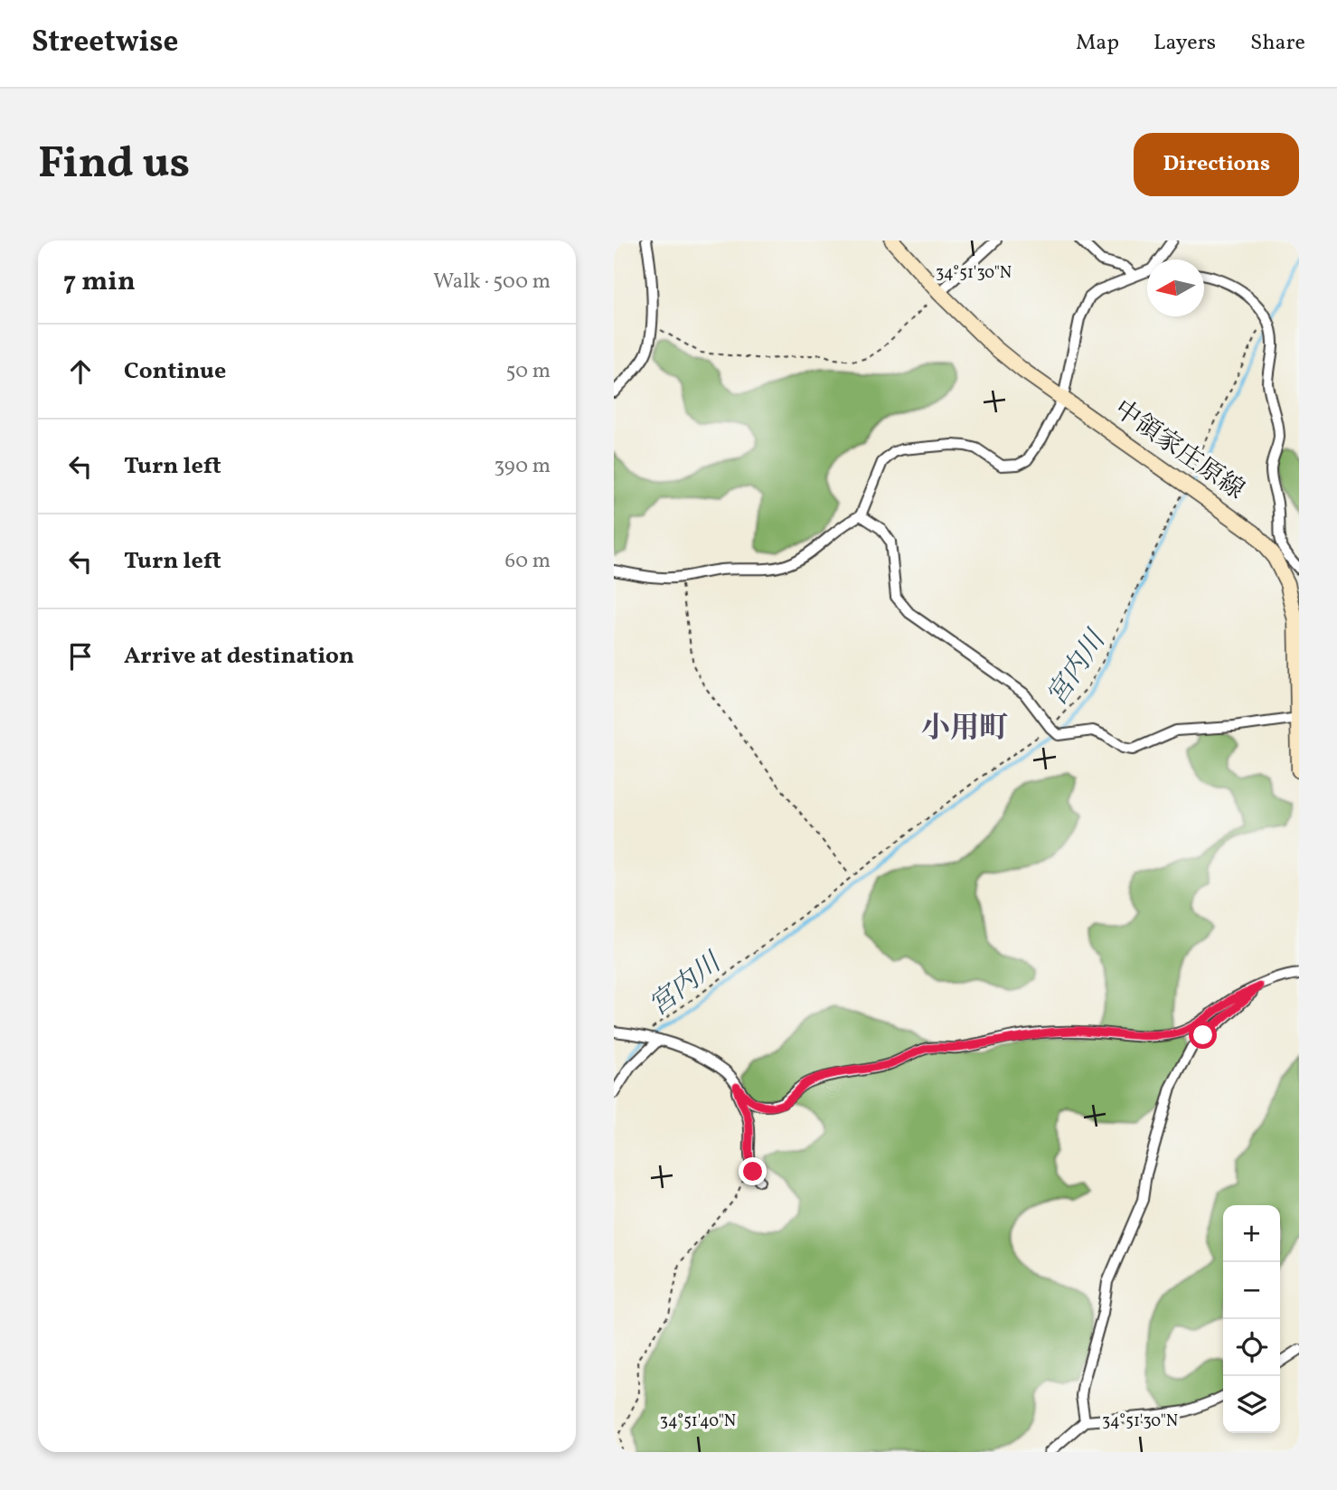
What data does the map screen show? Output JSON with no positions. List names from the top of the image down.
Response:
{
  "streets": {
    "main road": ["中領家庄原線"]
  },
  "districts": ["小用町"],
  "water": ["宮内川"],
  "north": "left",
  "page": {
    "header": "Streetwise",
    "nav": ["Map", "Layers", "Share"],
    "buttons": "Directions",
    "title": "Find us",
    "heading": ["7 min", "Walk · 500 m"],
    "list": [
      ["Continue", "50 m"],
      ["Turn left", "390 m"],
      ["Turn left", "60 m"],
      "Arrive at destination"
    ],
    "map_buttons": ["+", "−"]
  },
  "coordinates": ["34°51'30\"N", "34°51'40\"N"]
}
